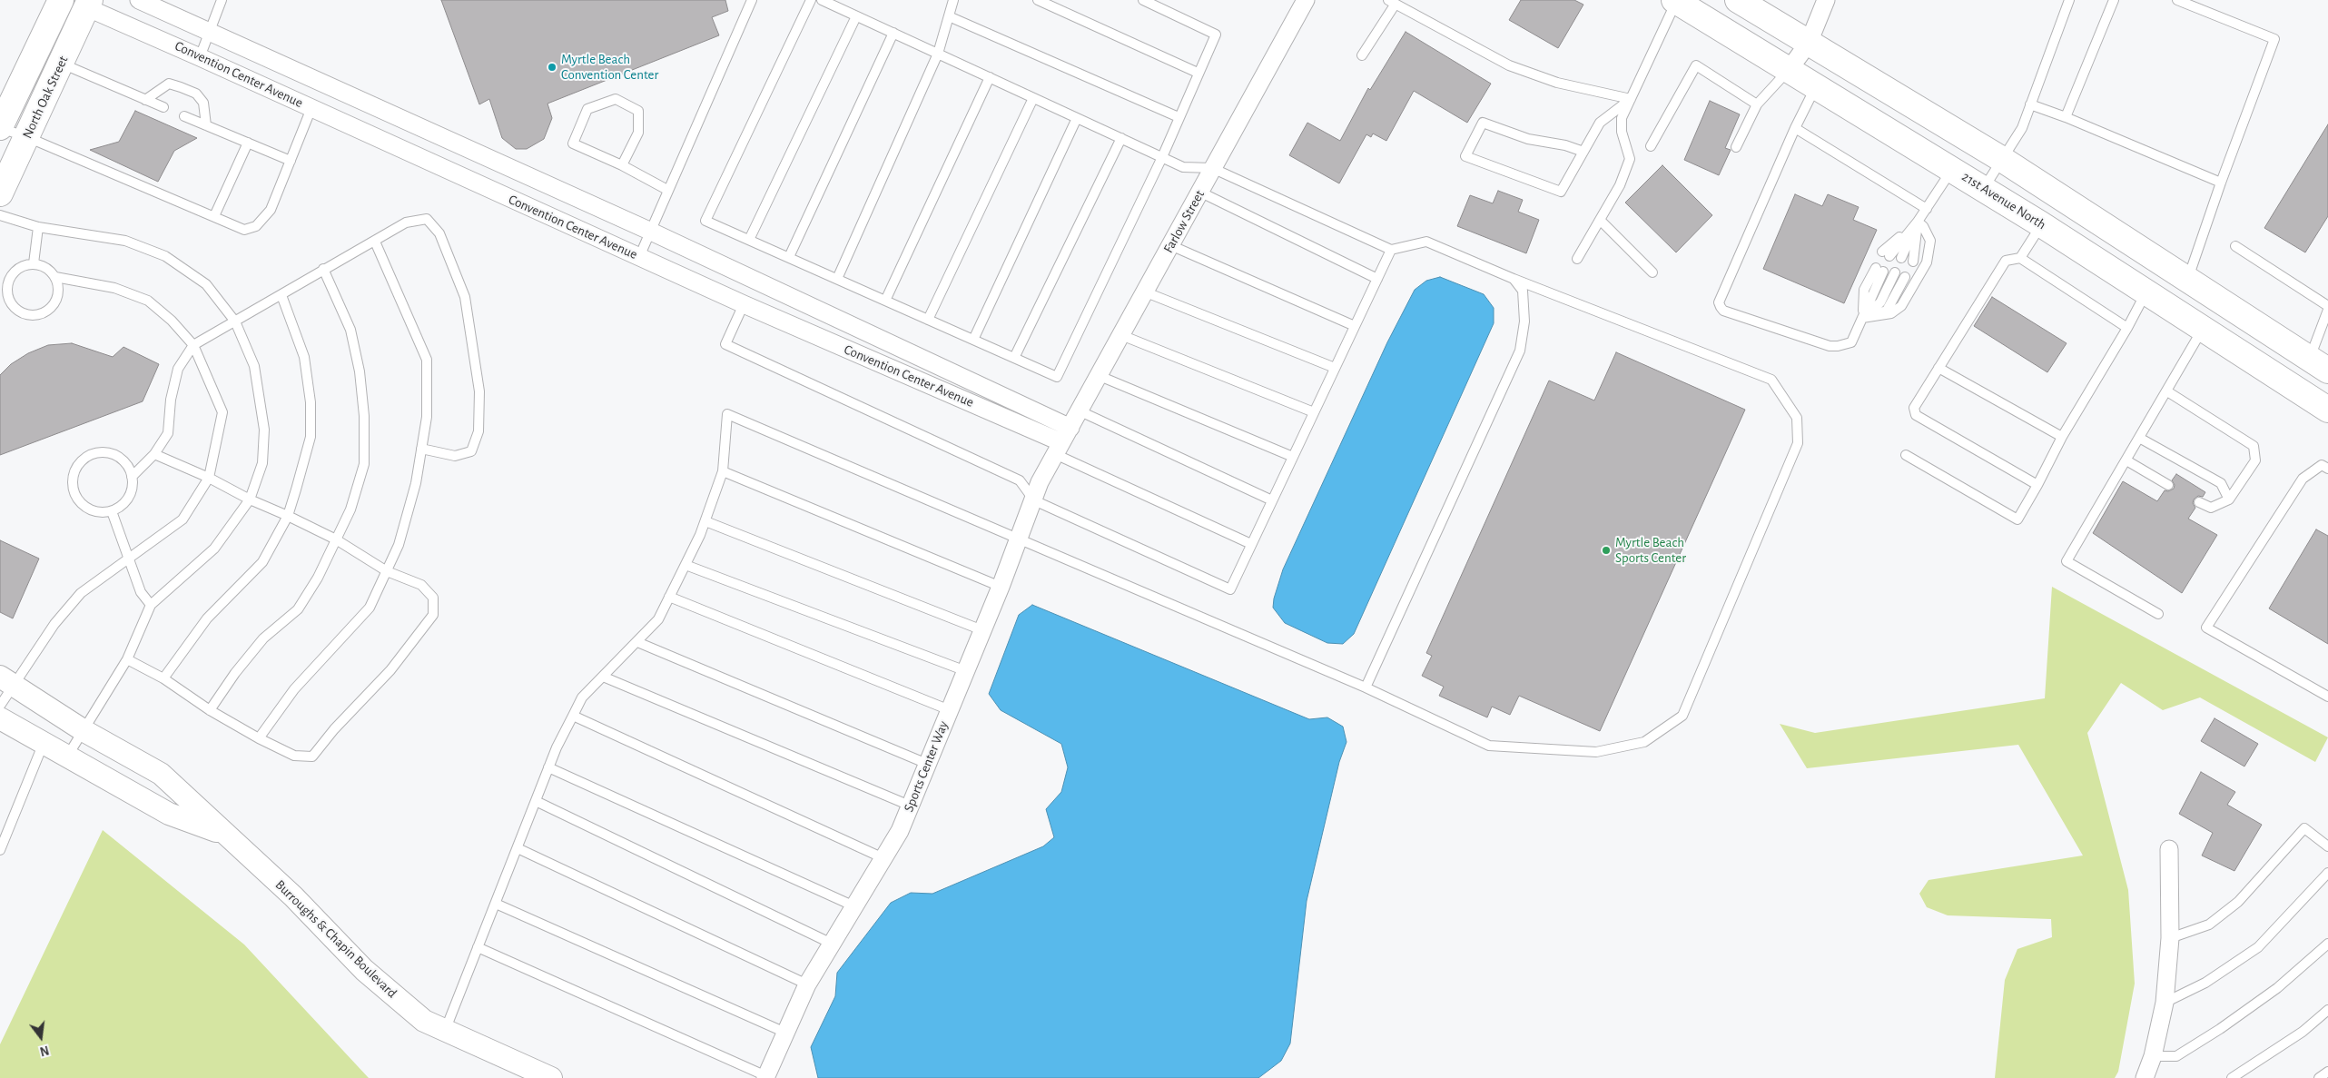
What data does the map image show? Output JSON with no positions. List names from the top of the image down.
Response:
{
  "streets": {
    "main road": ["North Oak Street", "21st Avenue North"],
    "street": [
      "Convention Center Avenue",
      "Farlow Street",
      "Sports Center Way",
      "Burroughs & Chapin Boulevard"
    ]
  },
  "crossings": [
    ["Convention Center Avenue", "North Oak Street"],
    ["Convention Center Avenue", "Farlow Street"],
    ["Convention Center Avenue", "Sports Center Way"],
    ["Farlow Street", "Sports Center Way"]
  ],
  "places": ["Myrtle Beach Convention Center", "Myrtle Beach Sports Center"],
  "north": "bottom"
}
